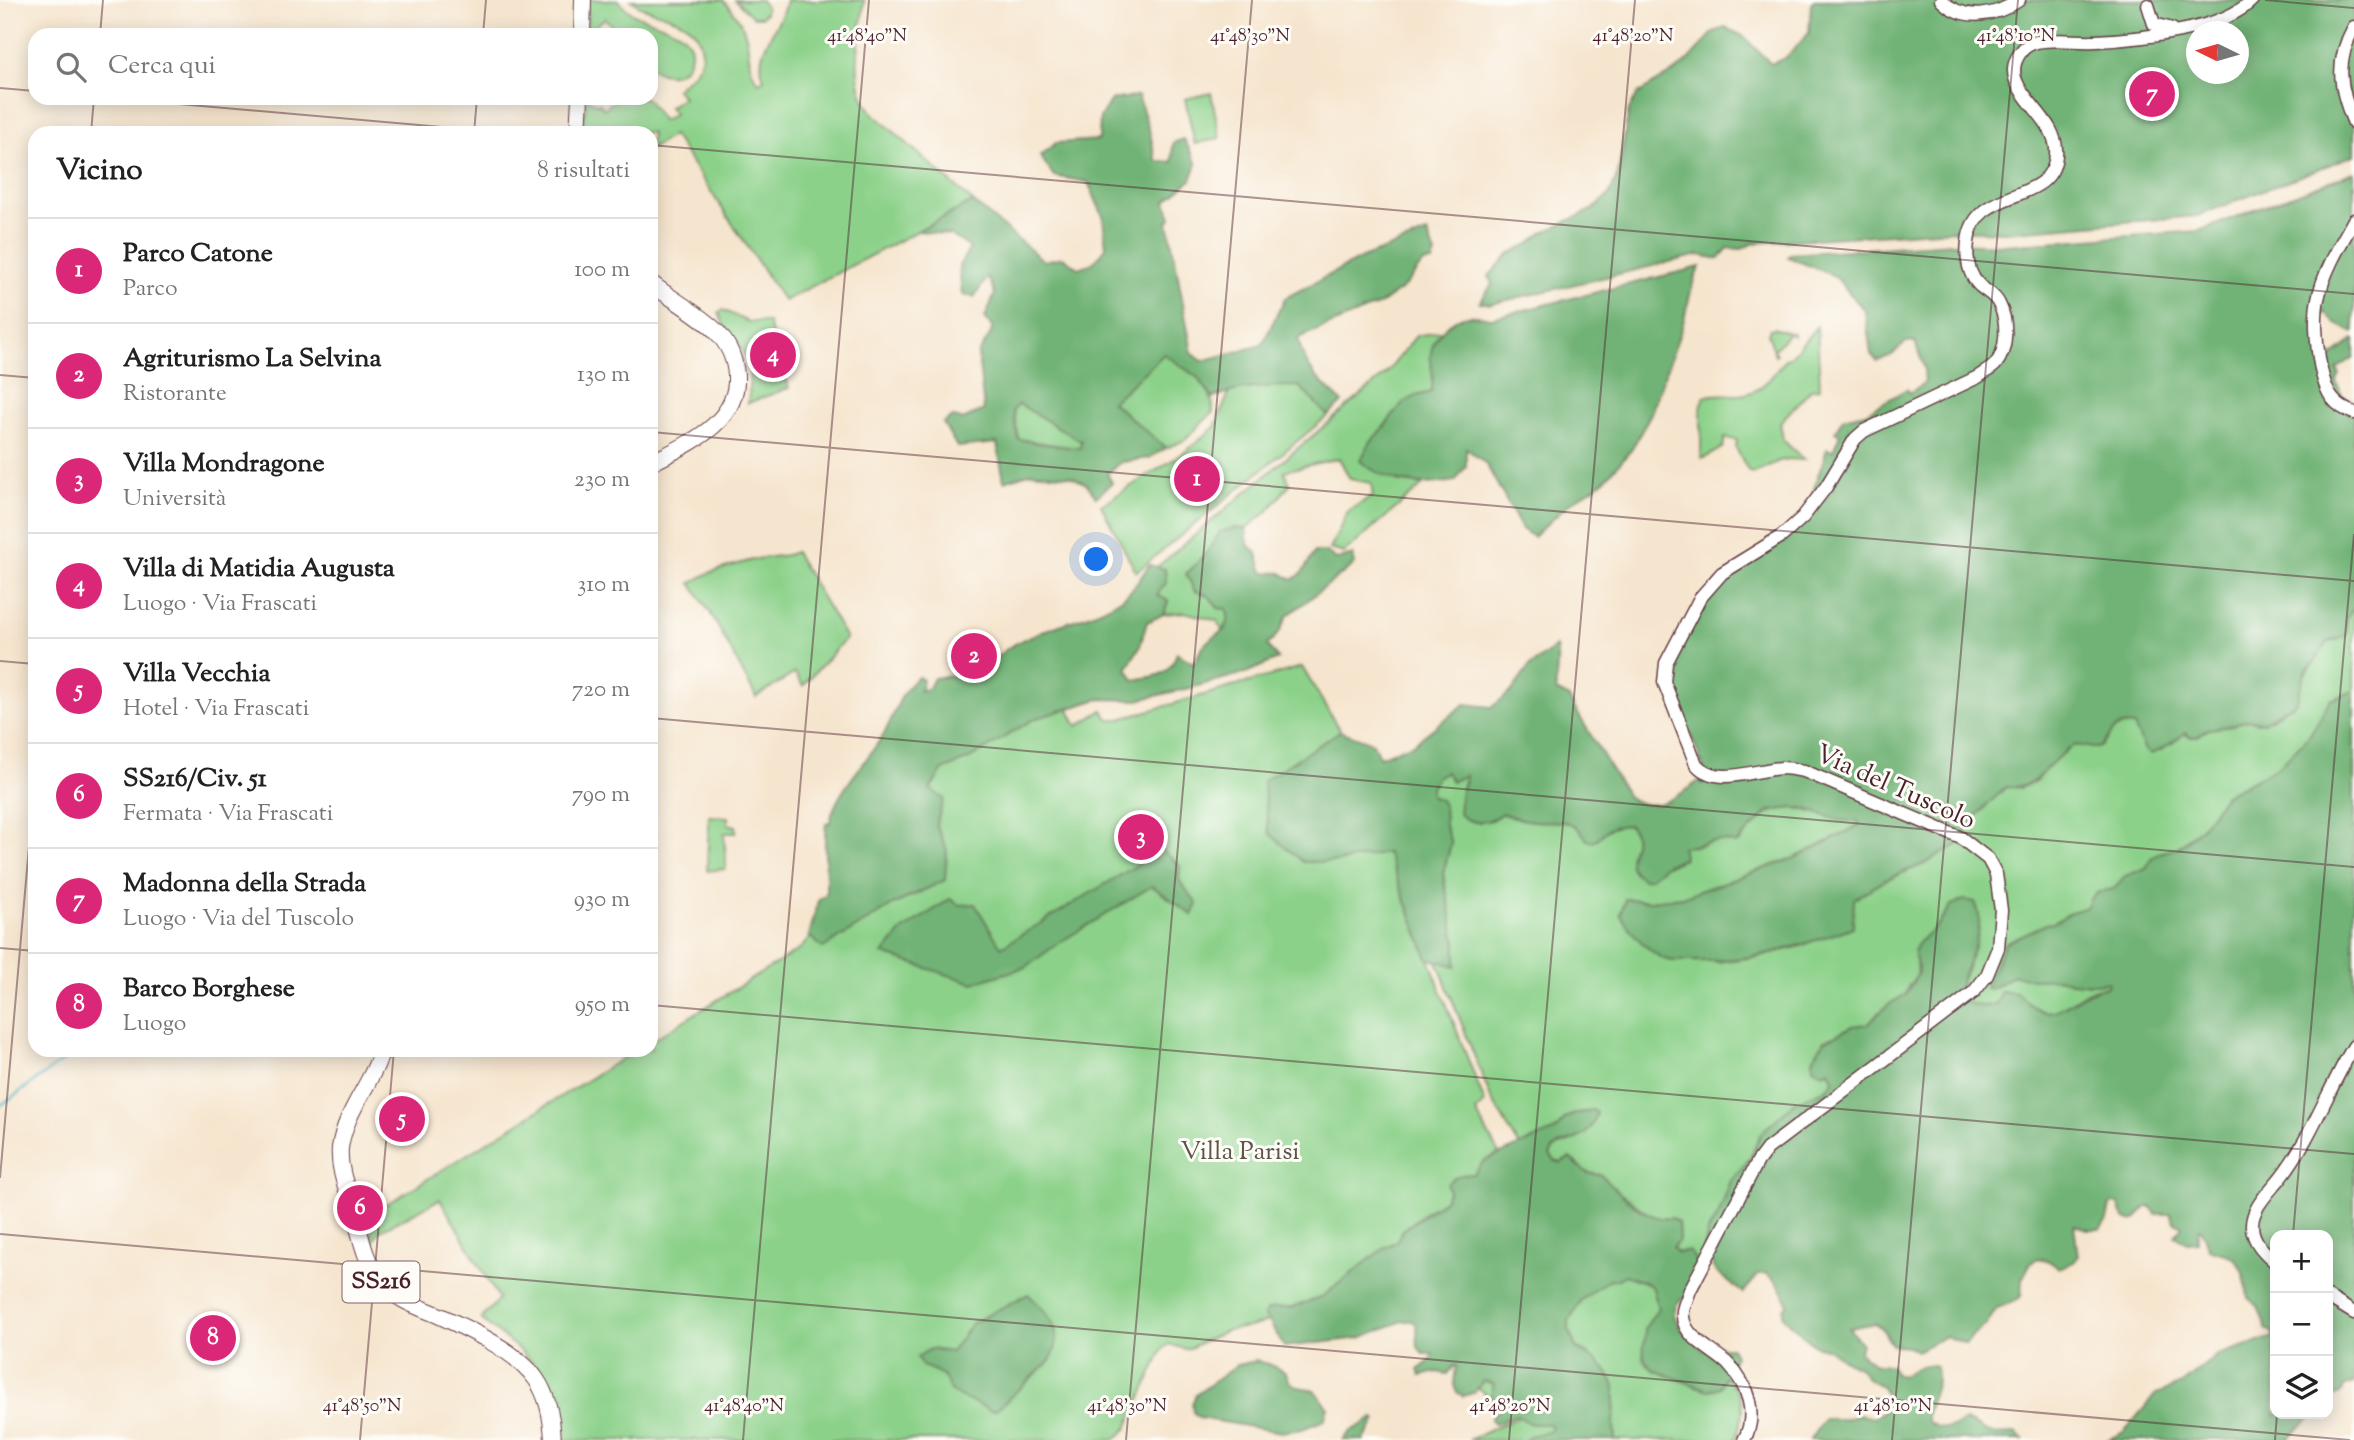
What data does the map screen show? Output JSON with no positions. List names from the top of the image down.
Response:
{
  "streets": {
    "main road": ["SS216"],
    "street": ["Via del Tuscolo"]
  },
  "parks": ["Villa Parisi"],
  "north": "left",
  "page": {
    "search": "Cerca qui",
    "pins": [
      "7",
      "4",
      "1",
      "2",
      "3",
      "5",
      "6",
      "8"
    ],
    "heading": ["Vicino", "8 risultati"],
    "list": [
      {
        "mark": "1",
        "name": "Parco Catone",
        "note": "Parco",
        "value": "100 m"
      },
      {
        "mark": "2",
        "name": "Agriturismo La Selvina",
        "note": "Ristorante",
        "value": "130 m"
      },
      {
        "mark": "3",
        "name": "Villa Mondragone",
        "note": "Università",
        "value": "230 m"
      },
      {
        "mark": "4",
        "name": "Villa di Matidia Augusta",
        "note": "Luogo · Via Frascati",
        "value": "310 m"
      },
      {
        "mark": "5",
        "name": "Villa Vecchia",
        "note": "Hotel · Via Frascati",
        "value": "720 m"
      },
      {
        "mark": "6",
        "name": "SS216/Civ. 51",
        "note": "Fermata · Via Frascati",
        "value": "790 m"
      },
      {
        "mark": "7",
        "name": "Madonna della Strada",
        "note": "Luogo · Via del Tuscolo",
        "value": "930 m"
      },
      {
        "mark": "8",
        "name": "Barco Borghese",
        "note": "Luogo",
        "value": "950 m"
      }
    ],
    "map_buttons": ["+", "−"]
  },
  "coordinates": [
    "41°48'40\"N",
    "41°48'30\"N",
    "41°48'20\"N",
    "41°48'10\"N",
    "41°48'50\"N"
  ]
}
